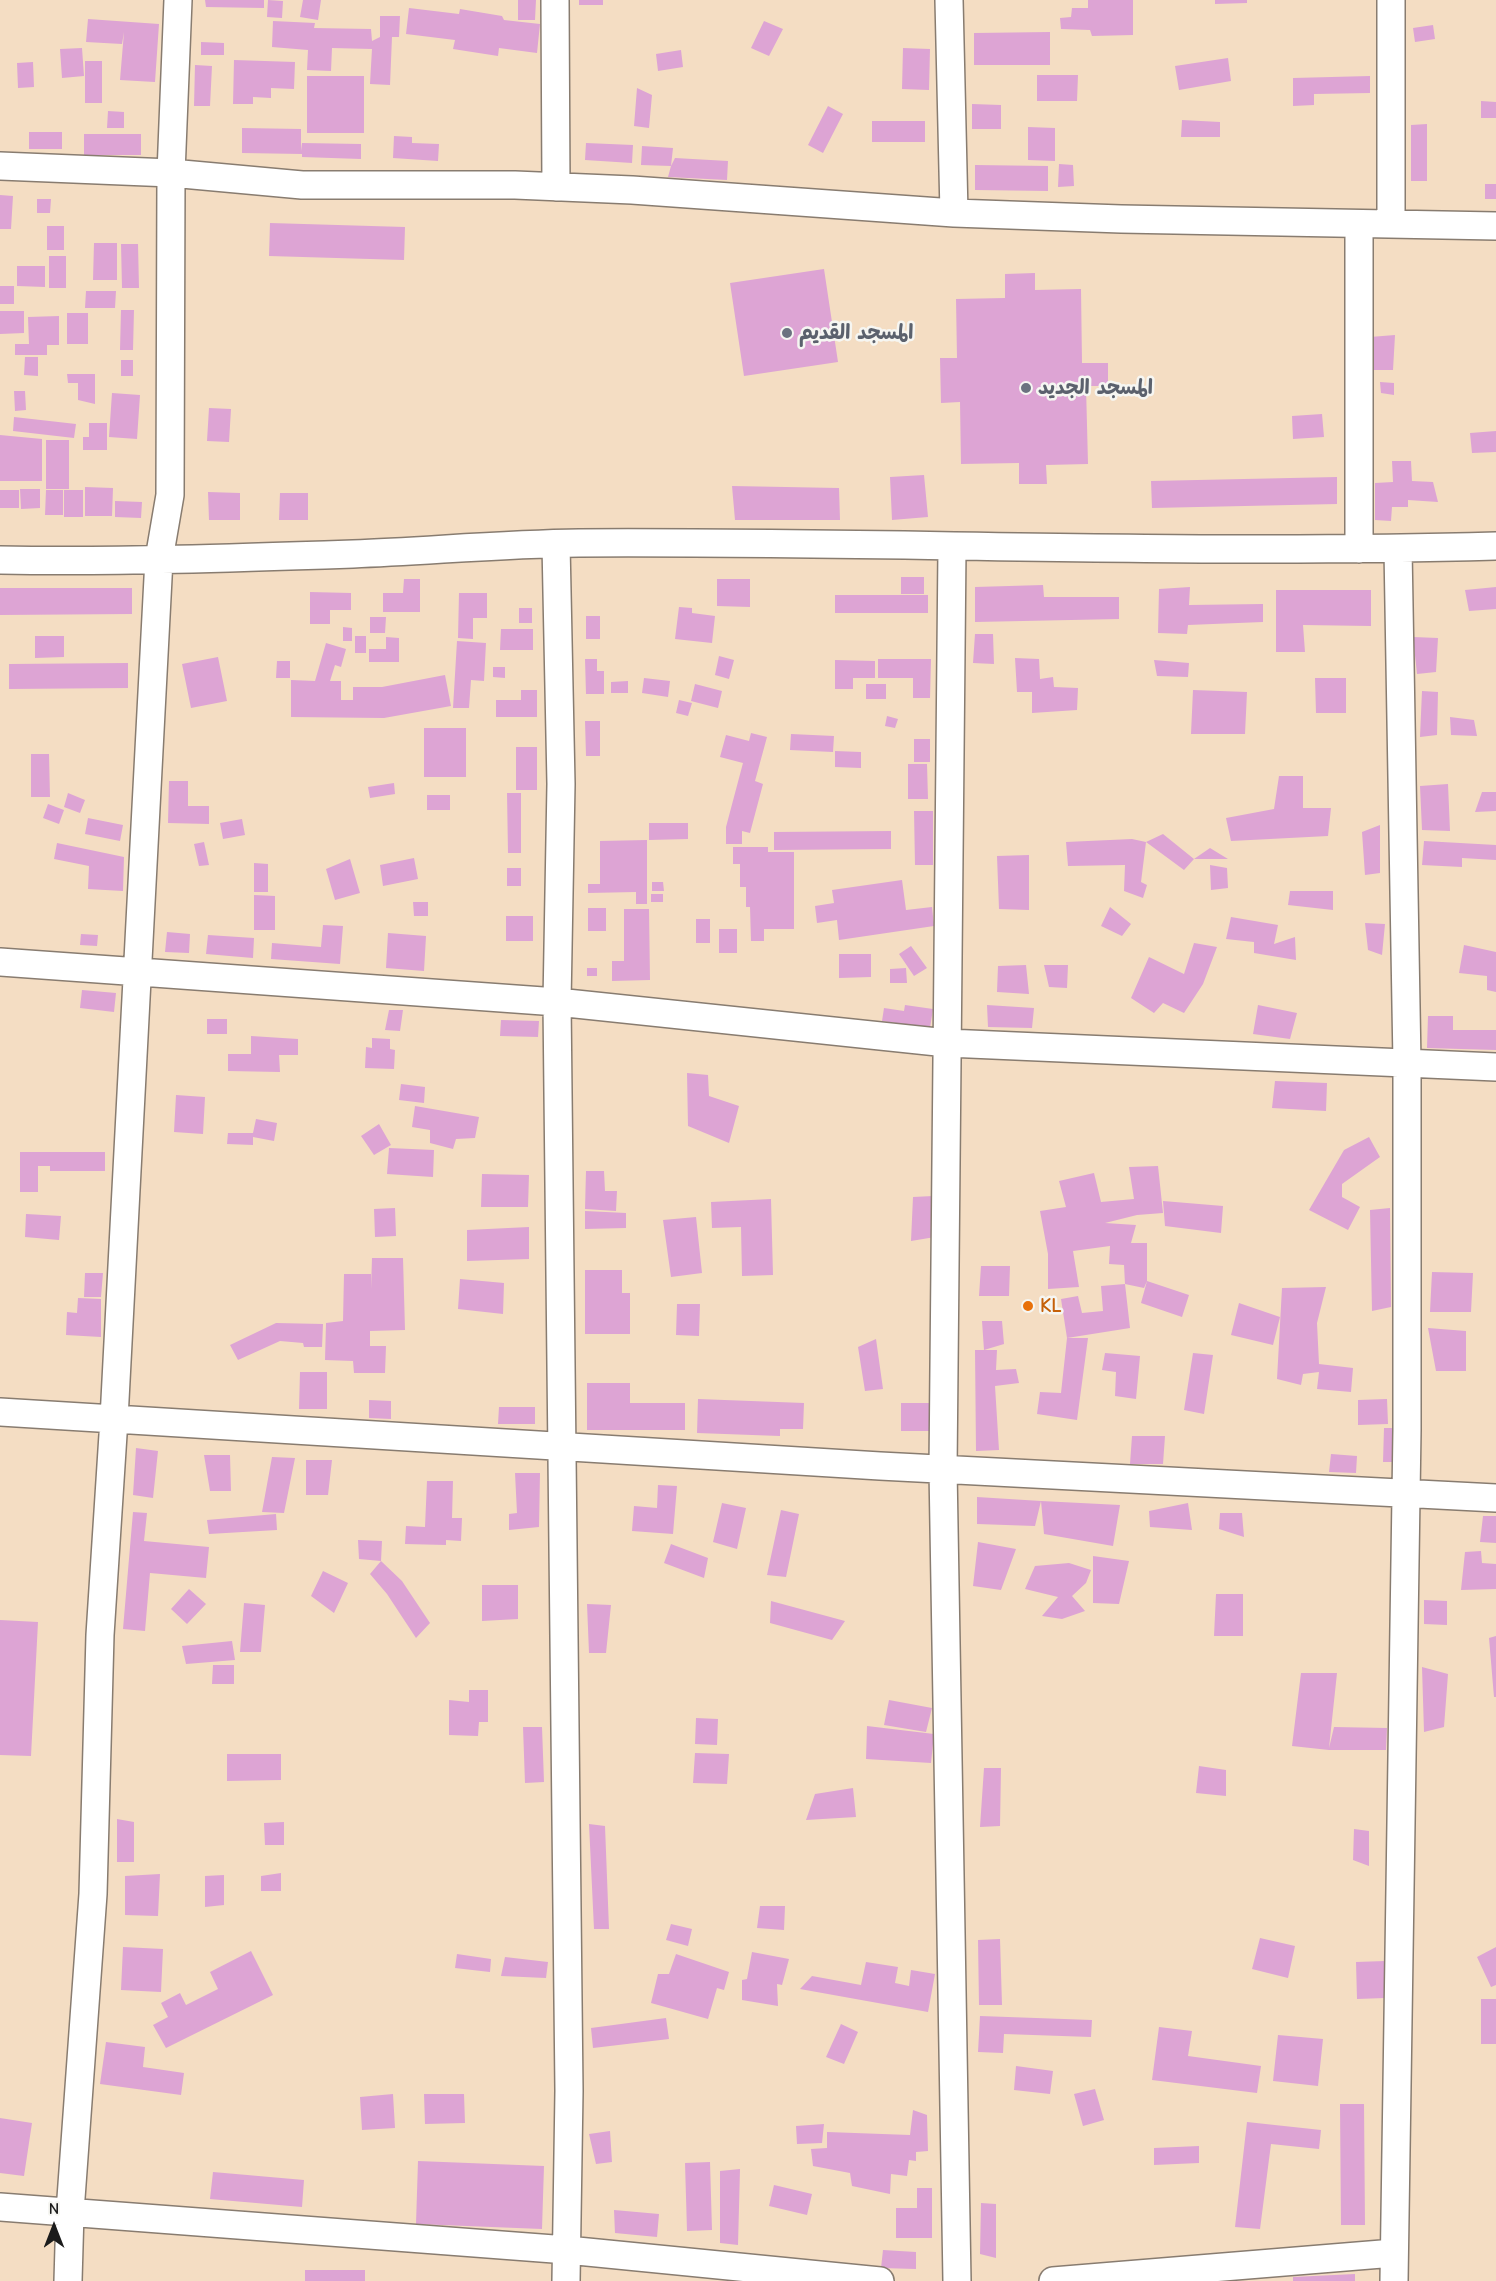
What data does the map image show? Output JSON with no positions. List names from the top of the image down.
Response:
{
  "places": ["المسجد القديم", "المسجد الجديد", "KL"],
  "north": "top"
}
